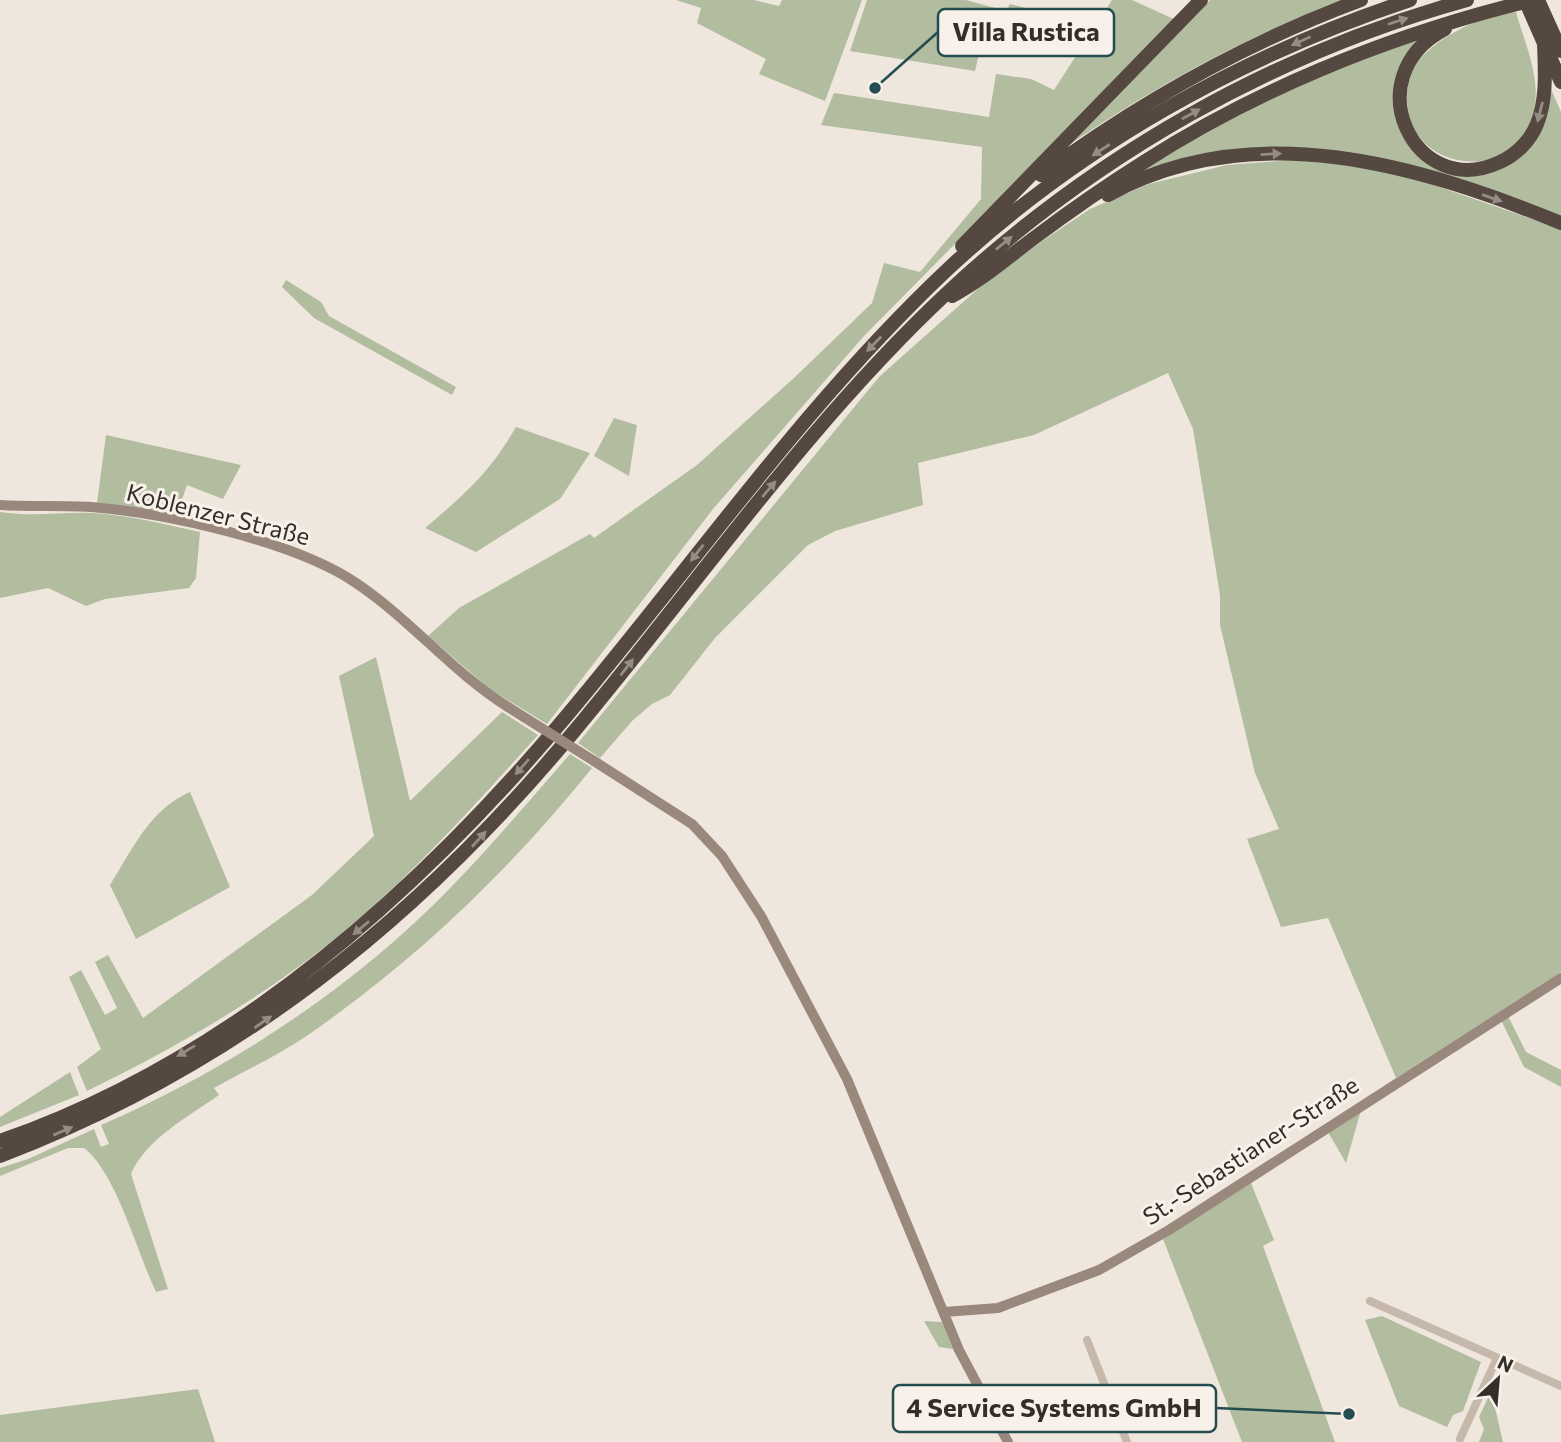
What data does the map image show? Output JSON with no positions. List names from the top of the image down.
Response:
{
  "streets": {
    "main road": ["Koblenzer Straße", "St.-Sebastianer-Straße"]
  },
  "crossings": [
    ["Koblenzer Straße", "St.-Sebastianer-Straße"]
  ],
  "places": ["Villa Rustica", "4 Service Systems GmbH"],
  "north": "top right"
}
